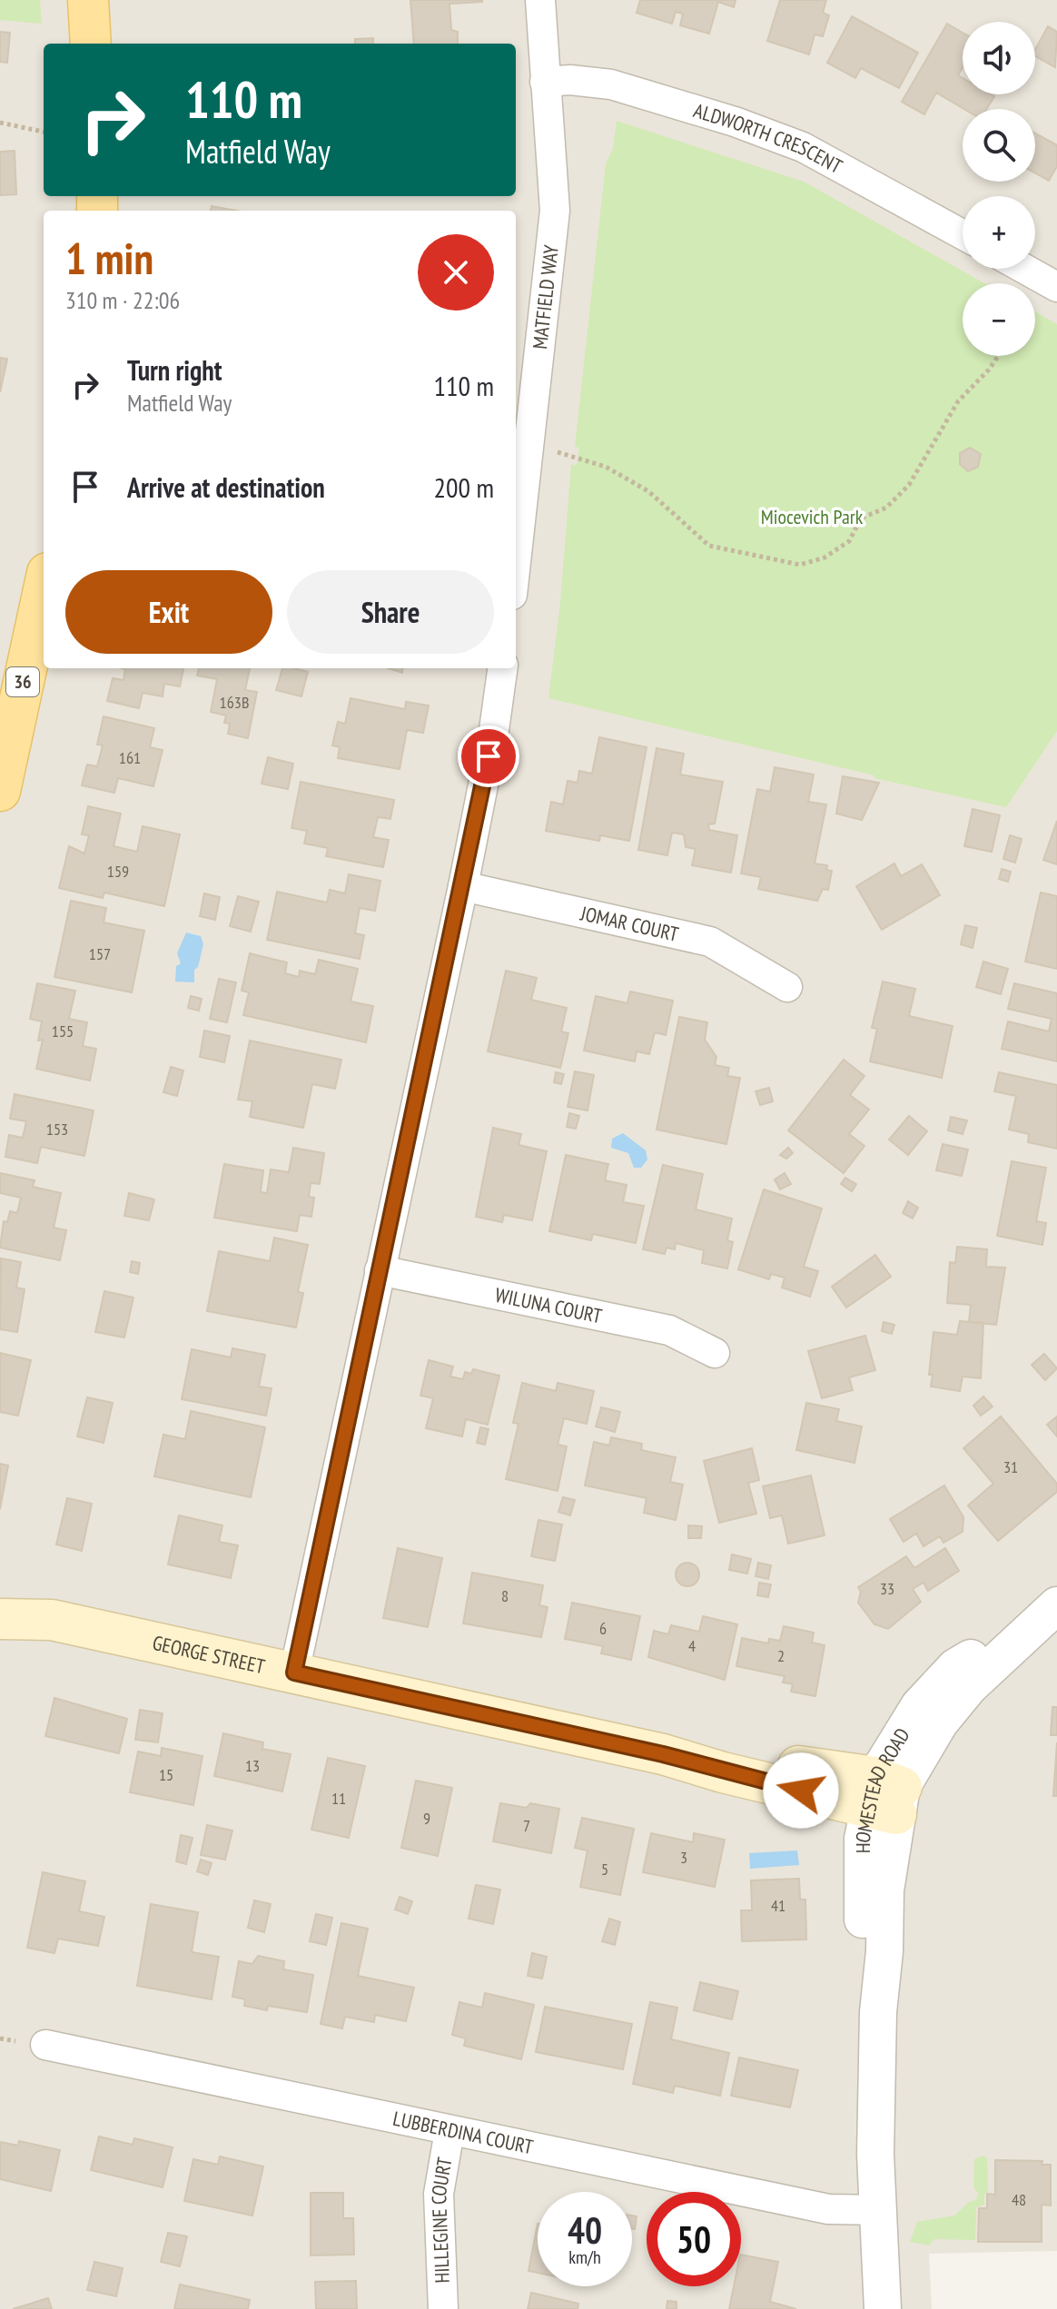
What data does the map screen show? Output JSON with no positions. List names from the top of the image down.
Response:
{
  "streets": {
    "main road": ["36", "GEORGE STREET"],
    "street": [
      "ALDWORTH CRESCENT",
      "MATFIELD WAY",
      "JOMAR COURT",
      "WILUNA COURT",
      "HOMESTEAD ROAD",
      "LUBBERDINA COURT",
      "HILLEGINE COURT"
    ]
  },
  "crossings": [
    ["ALDWORTH CRESCENT", "MATFIELD WAY"],
    ["GEORGE STREET", "HOMESTEAD ROAD"],
    ["HOMESTEAD ROAD", "LUBBERDINA COURT"],
    ["LUBBERDINA COURT", "HILLEGINE COURT"]
  ],
  "parks": ["Miocevich Park"],
  "house_numbers": [
    "163B",
    "161",
    "159",
    "157",
    "155",
    "153",
    "31",
    "33",
    "8",
    "6",
    "4",
    "2",
    "13",
    "15",
    "11",
    "9",
    "7",
    "3",
    "5",
    "41",
    "48"
  ],
  "page": {
    "map_buttons": ["+", "−"],
    "turn": ["110 m", "Matfield Way"],
    "heading": ["1 min", "310 m · 22:06"],
    "list": [
      {
        "name": "Turn right",
        "note": "Matfield Way",
        "value": "110 m"
      },
      {
        "name": "Arrive at destination",
        "value": "200 m"
      }
    ],
    "buttons": ["Exit", "Share"],
    "speed": "40 km/h",
    "limit": "50"
  }
}
